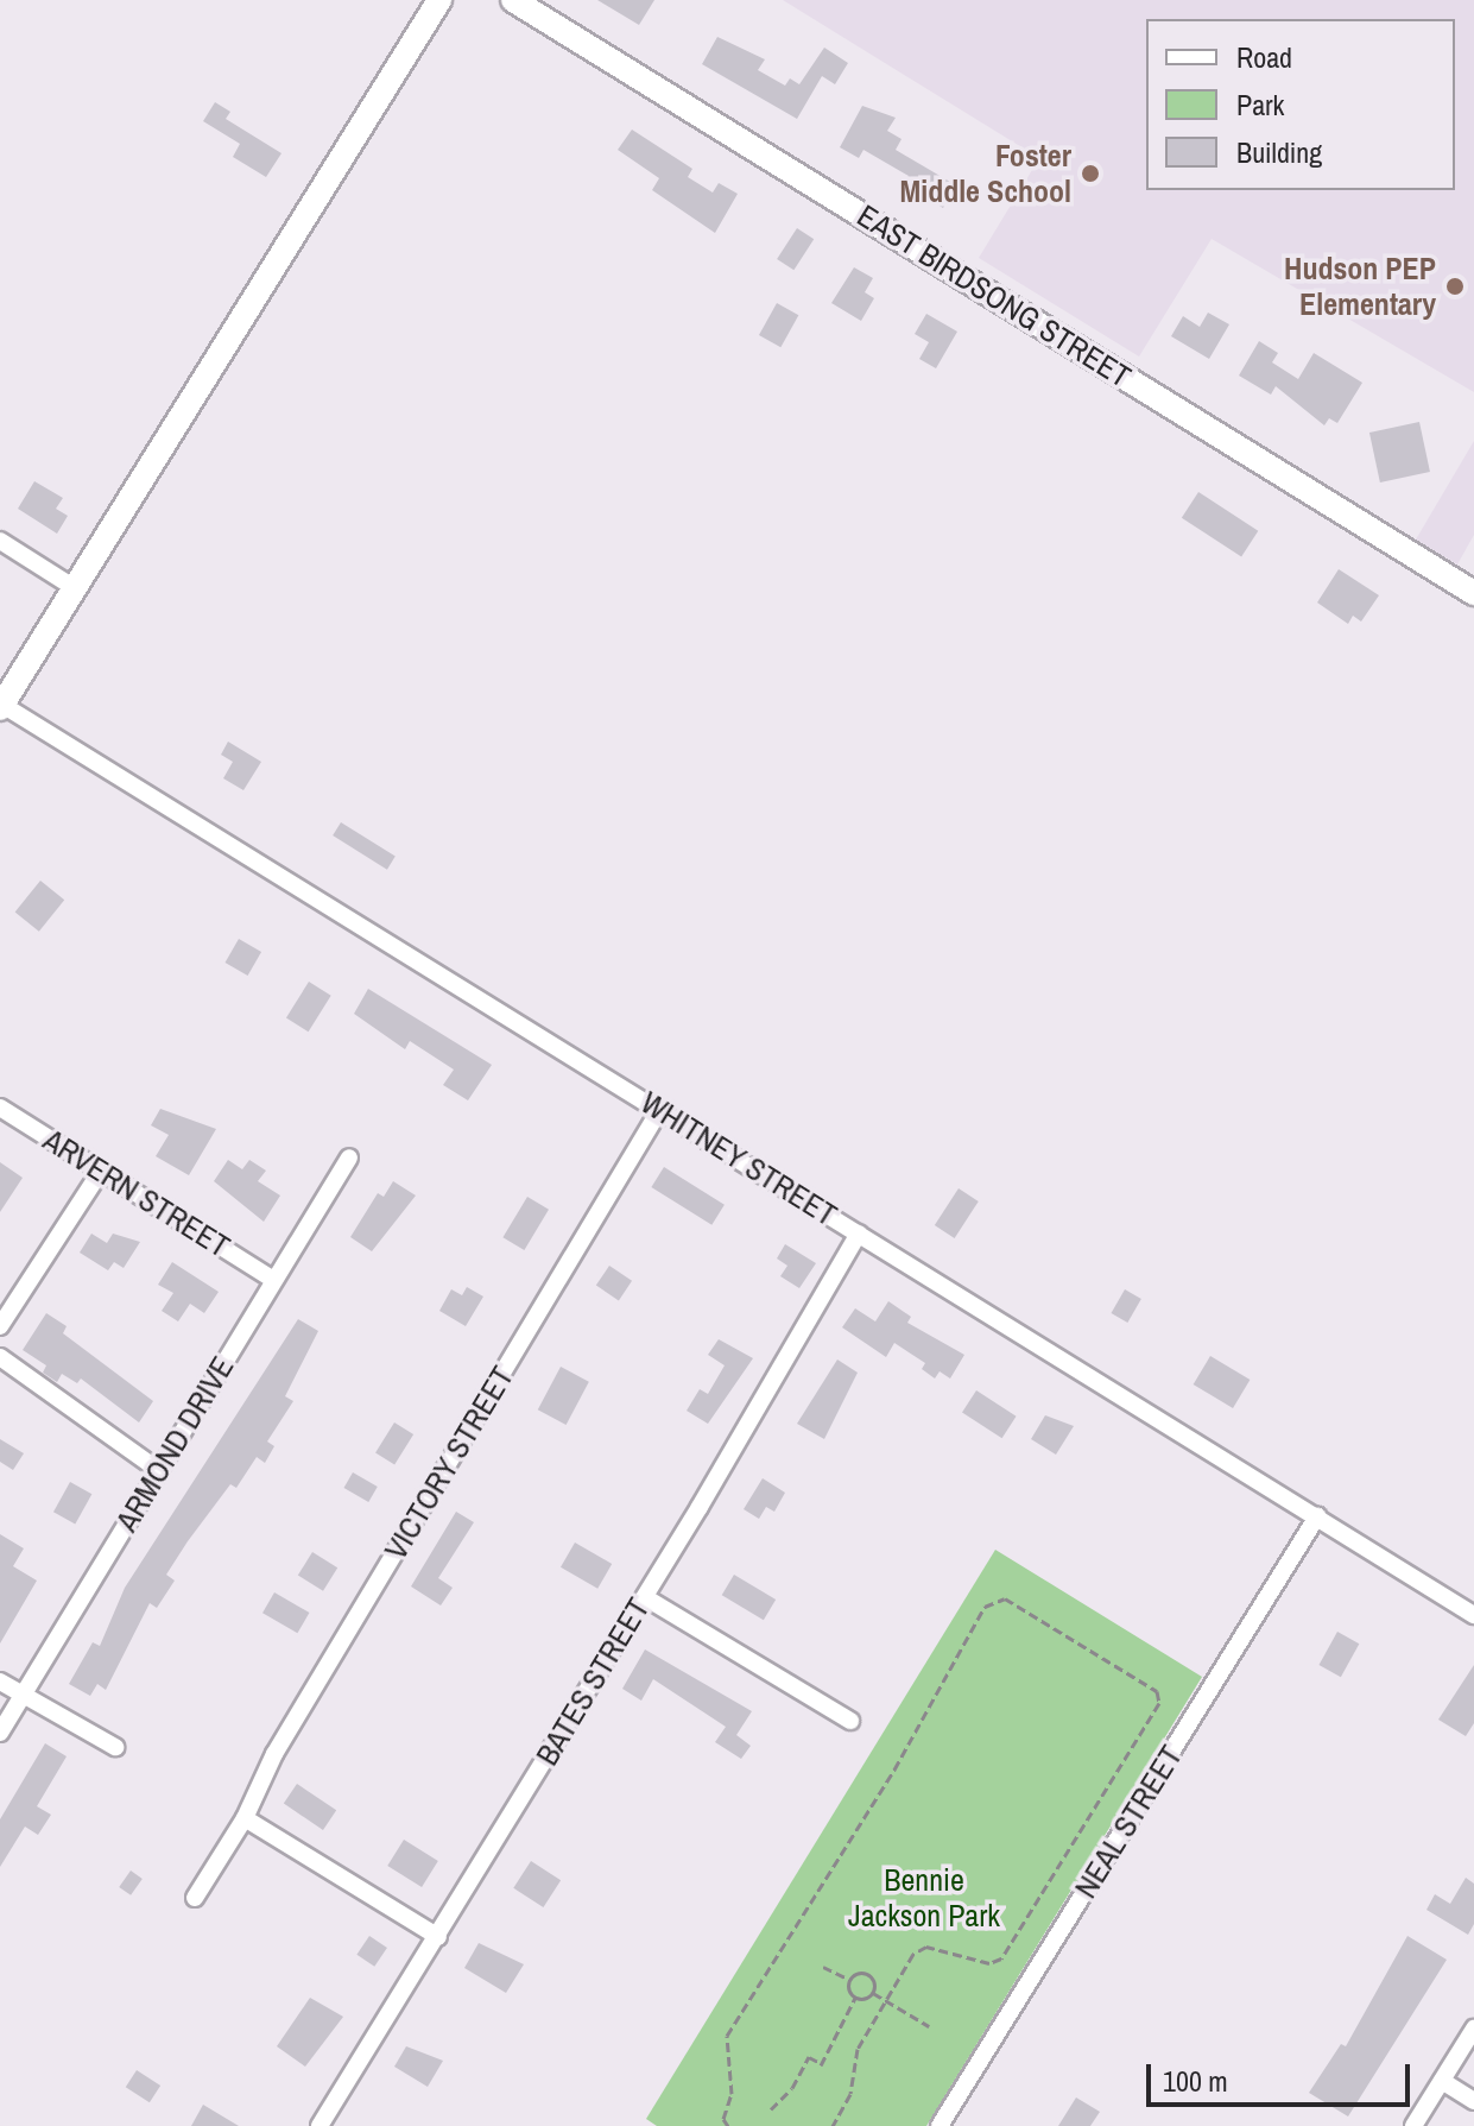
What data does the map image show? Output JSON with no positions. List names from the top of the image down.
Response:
{
  "streets": {
    "street": [
      "EAST BIRDSONG STREET",
      "WHITNEY STREET",
      "ARVERN STREET",
      "ARMOND DRIVE",
      "VICTORY STREET",
      "BATES STREET",
      "NEAL STREET"
    ]
  },
  "crossings": [
    ["WHITNEY STREET", "VICTORY STREET"],
    ["WHITNEY STREET", "BATES STREET"],
    ["WHITNEY STREET", "NEAL STREET"],
    ["ARVERN STREET", "ARMOND DRIVE"]
  ],
  "parks": ["Bennie Jackson Park"],
  "places": ["Foster Middle School", "Hudson PEP Elementary"],
  "legend": ["Road", "Park", "Building"],
  "scale_bar": "100 m"
}
